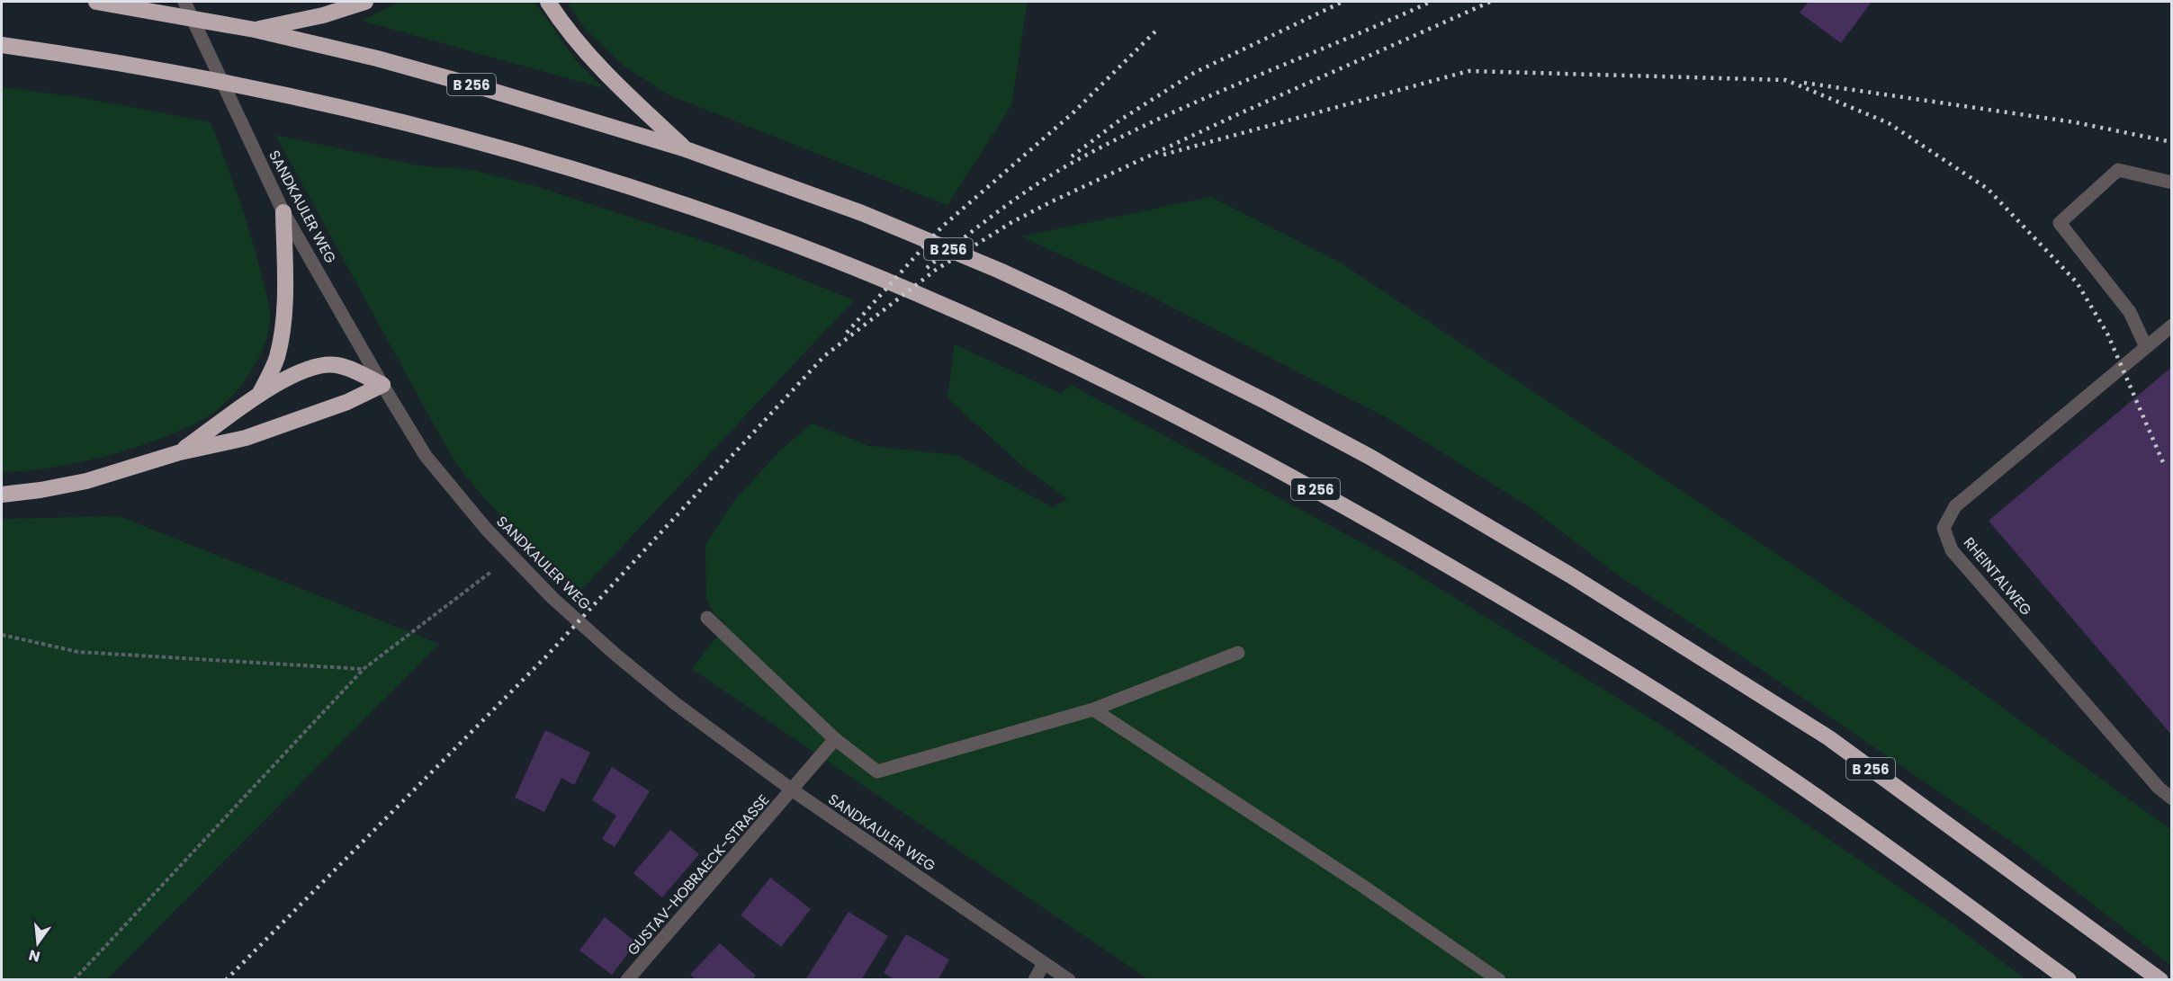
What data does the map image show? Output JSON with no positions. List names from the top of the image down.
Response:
{
  "streets": {
    "highway": ["B 256"],
    "street": ["SANDKAULER WEG", "RHEINTALWEG", "GUSTAV-HOBRAECK-STRASSE"]
  },
  "crossings": [
    ["SANDKAULER WEG", "GUSTAV-HOBRAECK-STRASSE"]
  ],
  "north": "bottom"
}
